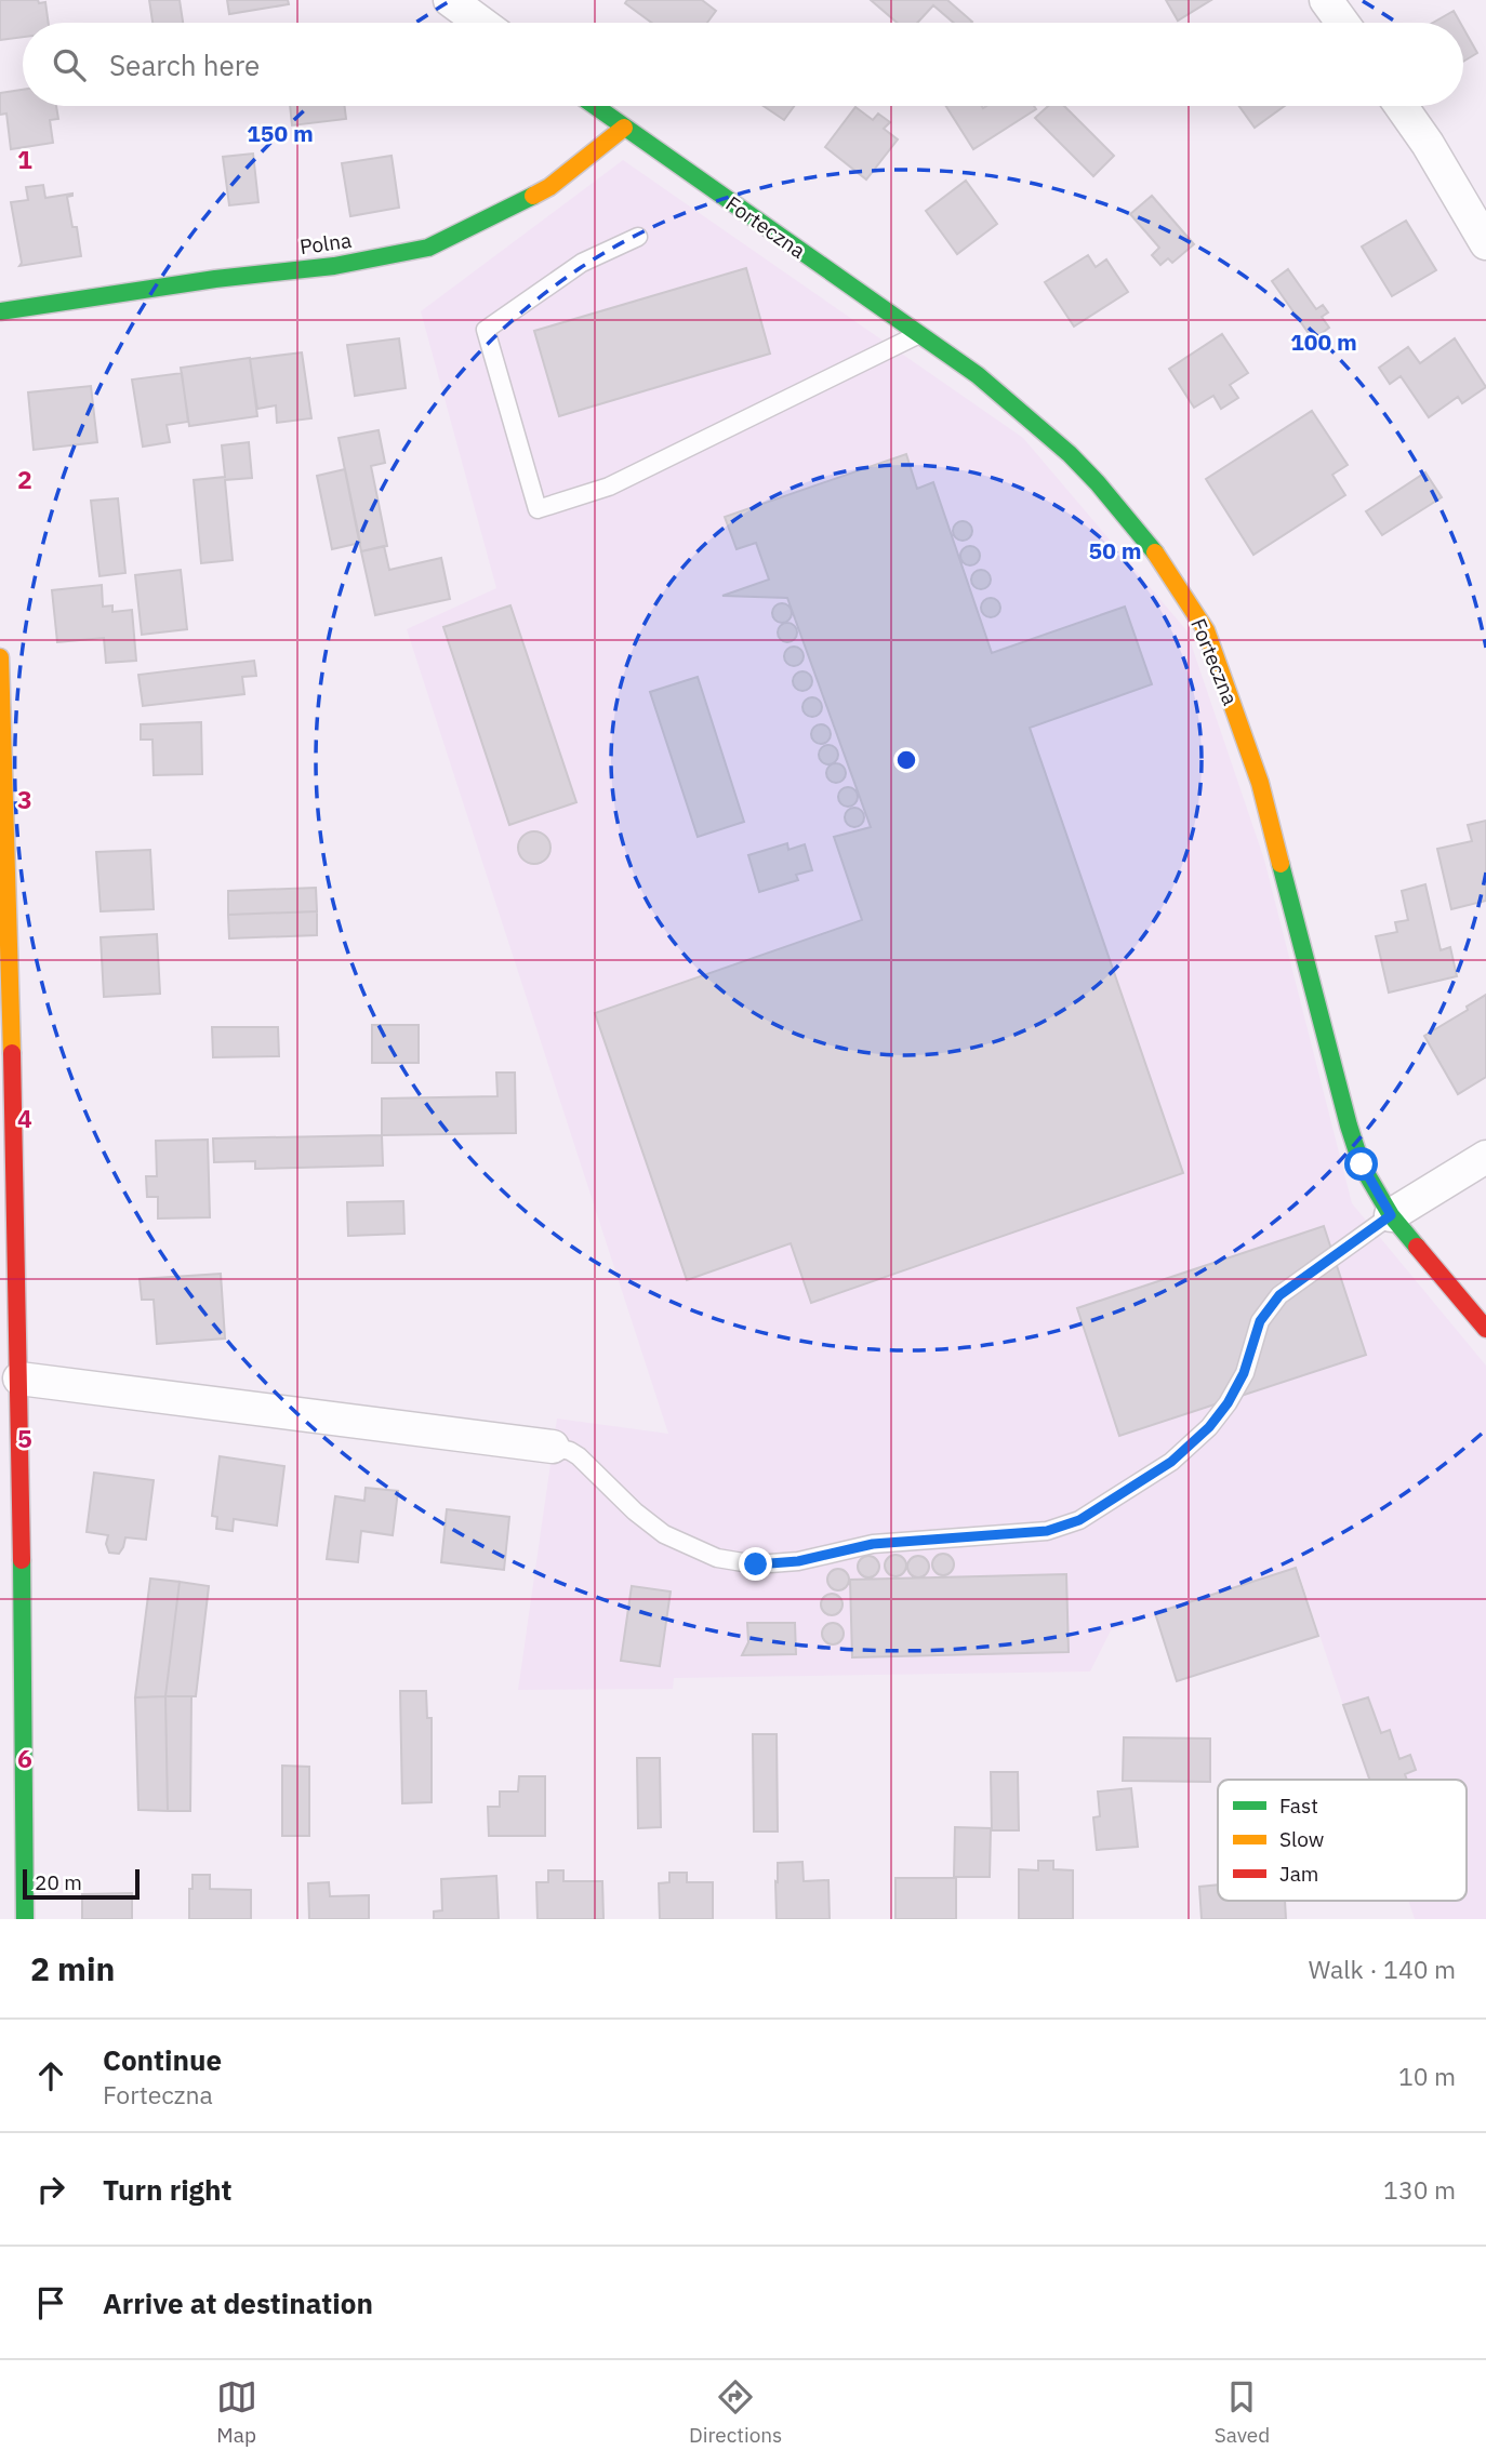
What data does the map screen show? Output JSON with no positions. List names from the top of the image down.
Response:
{
  "streets": {
    "street": ["Forteczna", "Polna"]
  },
  "crossings": [
    ["Forteczna", "Polna"]
  ],
  "legend": ["Fast", "Slow", "Jam"],
  "scale_bar": "20 m",
  "page": {
    "search": "Search here",
    "scale": "20 m",
    "heading": ["2 min", "Walk · 140 m"],
    "list": [
      ["Continue", "Forteczna", "10 m"],
      ["Turn right", "130 m"],
      "Arrive at destination"
    ],
    "nav": ["Map", "Directions", "Saved"]
  },
  "grid": {
    "rows": [
      "1",
      "2",
      "3",
      "4",
      "5",
      "6"
    ]
  },
  "rings": ["150 m", "100 m", "50 m"]
}
